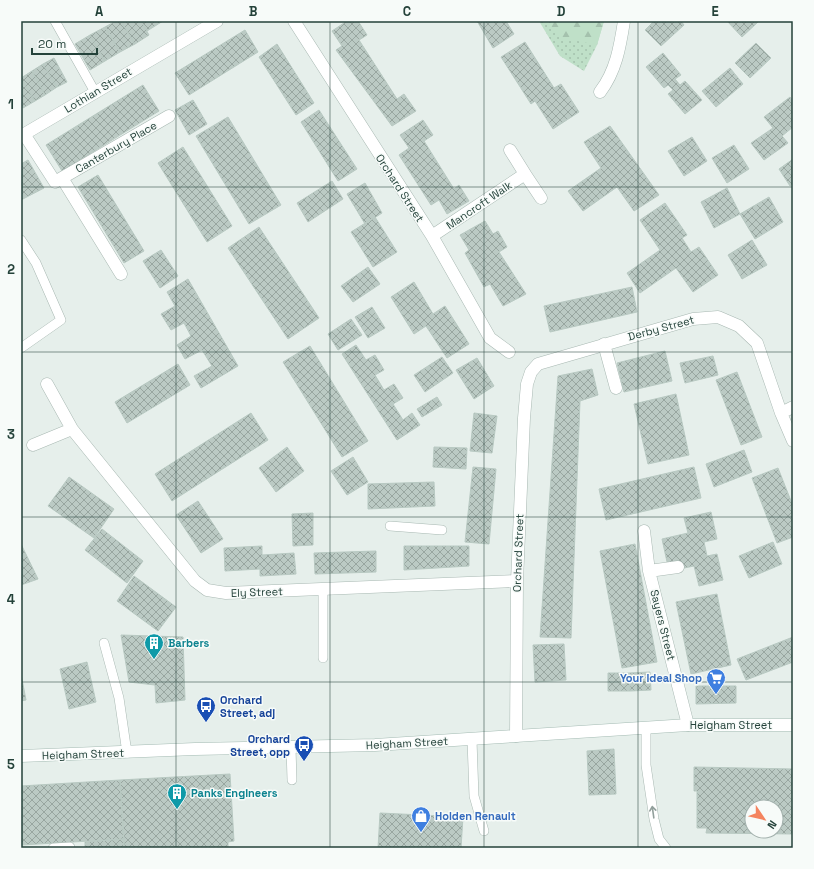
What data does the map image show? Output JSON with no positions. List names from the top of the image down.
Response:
{
  "streets": {
    "street": [
      "Lothian Street",
      "Canterbury Place",
      "Orchard Street",
      "Mancroft Walk",
      "Derby Street",
      "Ely Street",
      "Sayers Street",
      "Heigham Street"
    ]
  },
  "crossings": [
    ["Lothian Street", "Canterbury Place"],
    ["Orchard Street", "Mancroft Walk"],
    ["Orchard Street", "Derby Street"],
    ["Orchard Street", "Ely Street"],
    ["Orchard Street", "Heigham Street"],
    ["Sayers Street", "Heigham Street"]
  ],
  "places": {
    "building": ["Barbers", "Panks Engineers"],
    "supermarket": ["Your Ideal Shop"],
    "bus stop": ["Orchard Street, adj", "Orchard Street, opp"],
    "shop": ["Holden Renault"]
  },
  "scale_bar": "20 m",
  "north": "bottom right",
  "grid": {
    "columns": [
      "A",
      "B",
      "C",
      "D",
      "E"
    ],
    "rows": [
      "1",
      "2",
      "3",
      "4",
      "5"
    ]
  }
}
